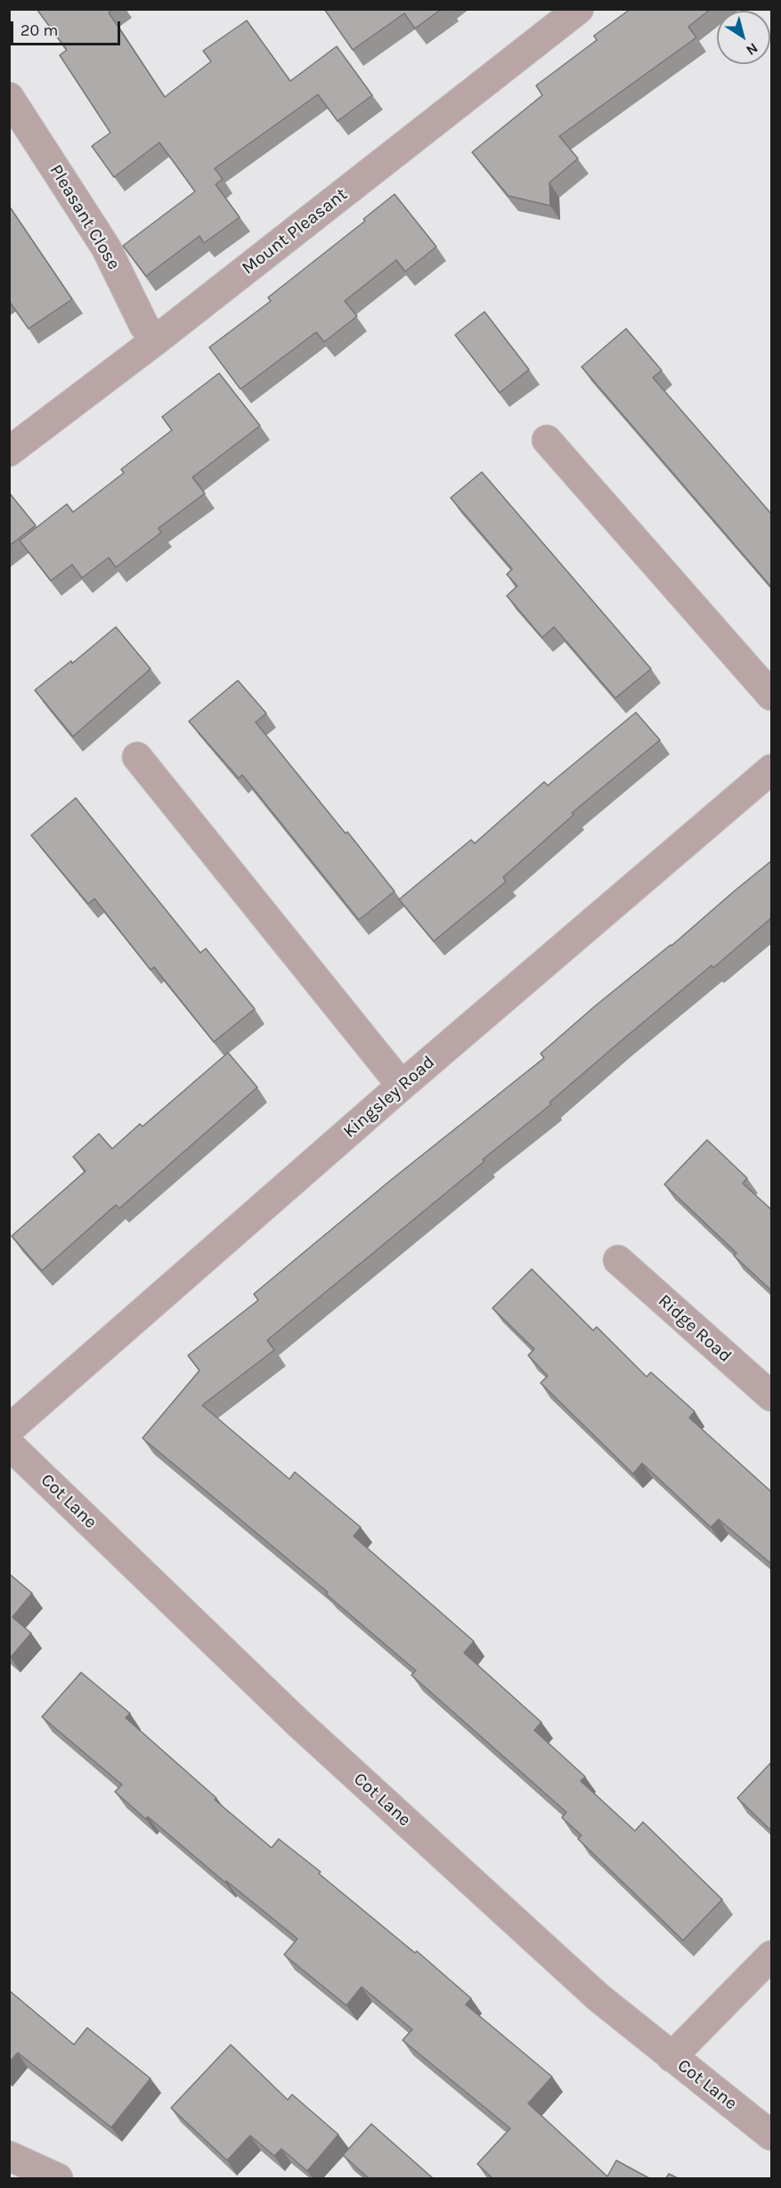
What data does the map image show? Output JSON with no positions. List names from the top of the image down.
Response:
{
  "streets": {
    "street": [
      "Pleasant Close",
      "Mount Pleasant",
      "Kingsley Road",
      "Ridge Road",
      "Cot Lane"
    ]
  },
  "crossings": [
    ["Pleasant Close", "Mount Pleasant"]
  ],
  "scale_bar": "20 m",
  "north": "bottom right"
}
